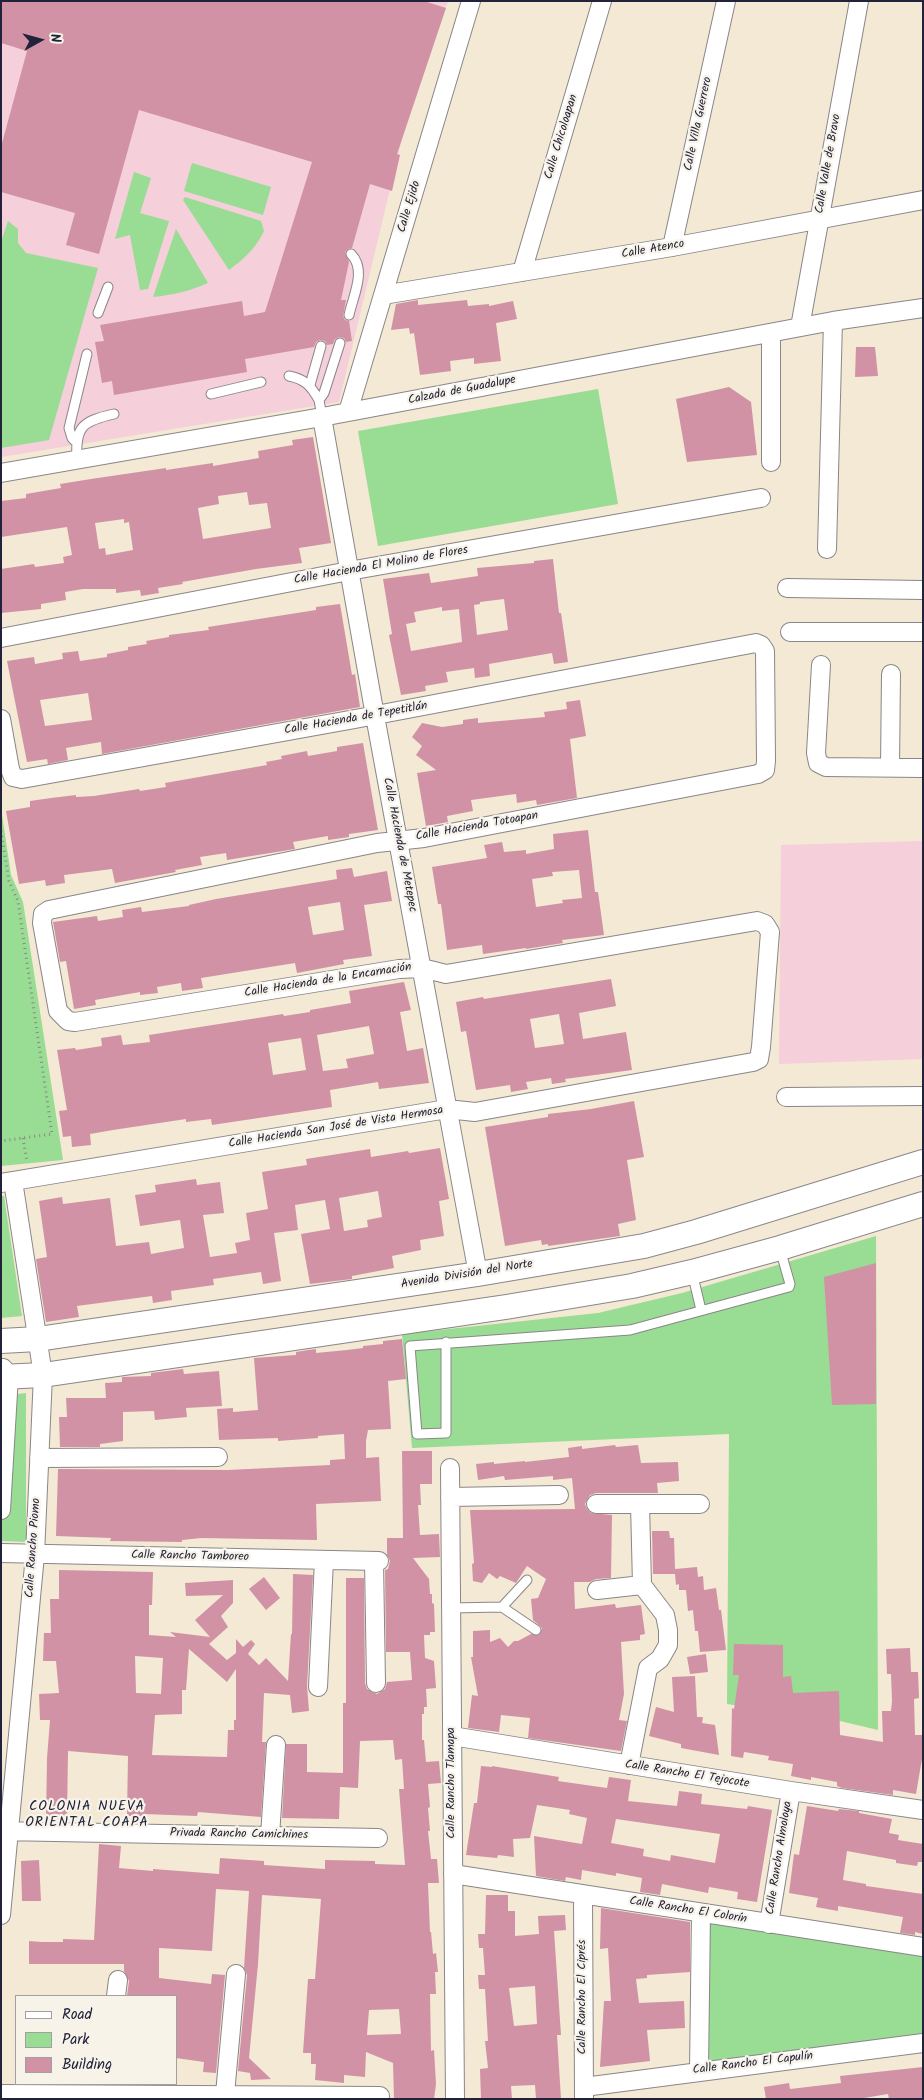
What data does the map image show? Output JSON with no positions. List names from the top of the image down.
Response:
{
  "streets": {
    "main road": ["Avenida División del Norte"],
    "street": [
      "Calle Villa Guerrero",
      "Calle Chicoloapan",
      "Calle Valle de Bravo",
      "Calle Ejido",
      "Calle Atenco",
      "Calzada de Guadalupe",
      "Calle Hacienda El Molino de Flores",
      "Calle Hacienda de Tepetitlán",
      "Calle Hacienda Totoapan",
      "Calle Hacienda de Metepec",
      "Calle Hacienda de la Encarnación",
      "Calle Hacienda San José de Vista Hermosa",
      "Calle Rancho Piomo",
      "Calle Rancho Tamboreo",
      "Calle Rancho El Tejocote",
      "Calle Rancho Tlamapa",
      "Privada Rancho Camichines",
      "Calle Rancho Almoloya",
      "Calle Rancho El Colorín",
      "Calle Rancho El Ciprés",
      "Calle Rancho El Capulín"
    ]
  },
  "crossings": [
    ["Calle Villa Guerrero", "Calle Atenco"],
    ["Calle Chicoloapan", "Calle Atenco"],
    ["Calle Valle de Bravo", "Calle Atenco"],
    ["Calle Valle de Bravo", "Calzada de Guadalupe"],
    ["Calle Ejido", "Calle Atenco"],
    ["Calle Ejido", "Calzada de Guadalupe"],
    ["Calzada de Guadalupe", "Calle Hacienda de Metepec"],
    ["Calle Hacienda El Molino de Flores", "Calle Hacienda de Metepec"],
    ["Calle Hacienda de Tepetitlán", "Calle Hacienda Totoapan"],
    ["Calle Hacienda de Tepetitlán", "Calle Hacienda de Metepec"],
    ["Calle Hacienda Totoapan", "Calle Hacienda de Metepec"],
    ["Calle Hacienda Totoapan", "Calle Hacienda de la Encarnación"],
    ["Calle Hacienda de Metepec", "Calle Hacienda de la Encarnación"],
    ["Calle Hacienda de Metepec", "Calle Hacienda San José de Vista Hermosa"],
    ["Calle Hacienda de Metepec", "Avenida División del Norte"],
    ["Calle Hacienda de la Encarnación", "Calle Hacienda San José de Vista Hermosa"],
    ["Calle Hacienda San José de Vista Hermosa", "Calle Rancho Piomo"],
    ["Avenida División del Norte", "Calle Rancho Piomo"],
    ["Calle Rancho Piomo", "Calle Rancho Tamboreo"],
    ["Calle Rancho Piomo", "Privada Rancho Camichines"],
    ["Calle Rancho El Tejocote", "Calle Rancho Tlamapa"],
    ["Calle Rancho El Tejocote", "Calle Rancho Almoloya"],
    ["Calle Rancho Tlamapa", "Calle Rancho El Colorín"],
    ["Calle Rancho Almoloya", "Calle Rancho El Colorín"],
    ["Calle Rancho El Colorín", "Calle Rancho El Ciprés"],
    ["Calle Rancho El Ciprés", "Calle Rancho El Capulín"]
  ],
  "districts": ["COLONIA NUEVA ORIENTAL COAPA"],
  "legend": ["Road", "Park", "Building"],
  "north": "right"
}
